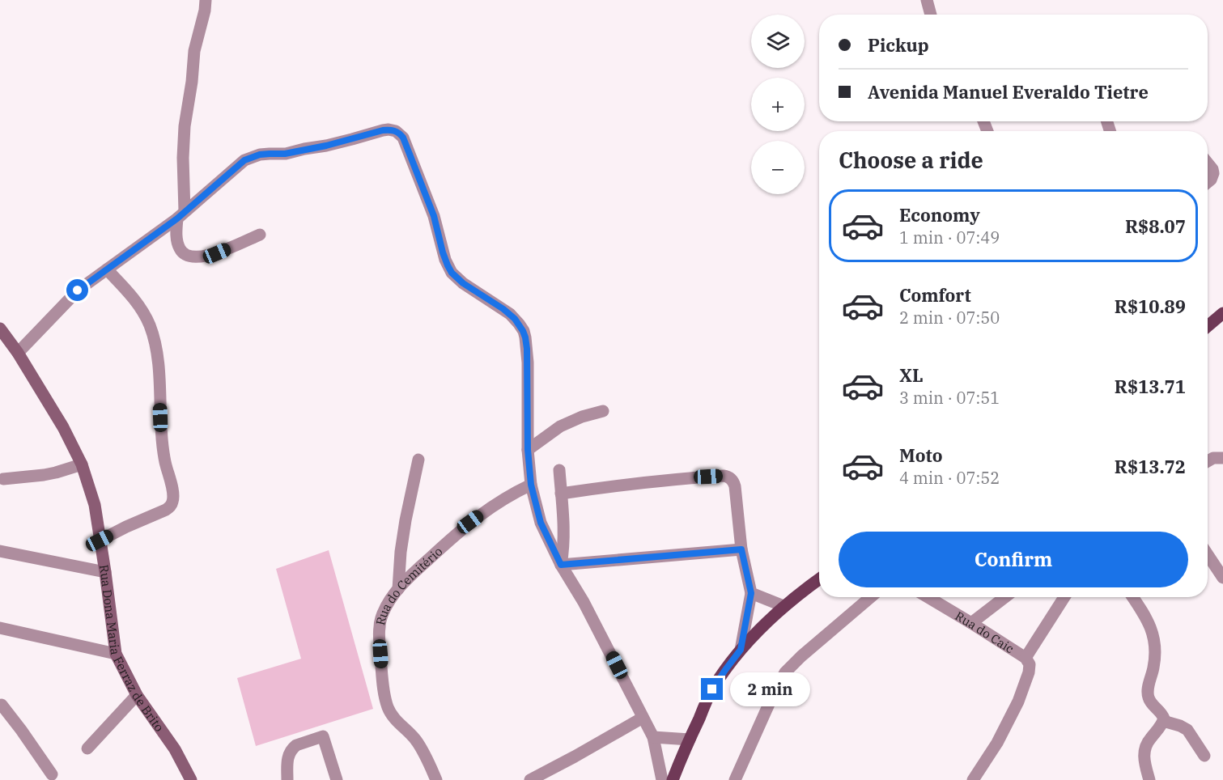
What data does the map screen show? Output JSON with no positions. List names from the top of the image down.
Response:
{
  "streets": {
    "street": ["Rua do Cemitério", "Rua do Caic", "Rua Dona Maria Ferraz de Brito"]
  },
  "page": {
    "map_buttons": ["+", "−"],
    "banner": ["Pickup", "Avenida Manuel Everaldo Tietre"],
    "heading": "Choose a ride",
    "list": [
      {
        "name": "Economy",
        "note": "1 min · 07:49",
        "value": "R$8.07"
      },
      {
        "name": "Comfort",
        "note": "2 min · 07:50",
        "value": "R$10.89"
      },
      {
        "name": "XL",
        "note": "3 min · 07:51",
        "value": "R$13.71"
      },
      {
        "name": "Moto",
        "note": "4 min · 07:52",
        "value": "R$13.72"
      }
    ],
    "buttons": "Confirm",
    "bubble": "2 min"
  }
}
